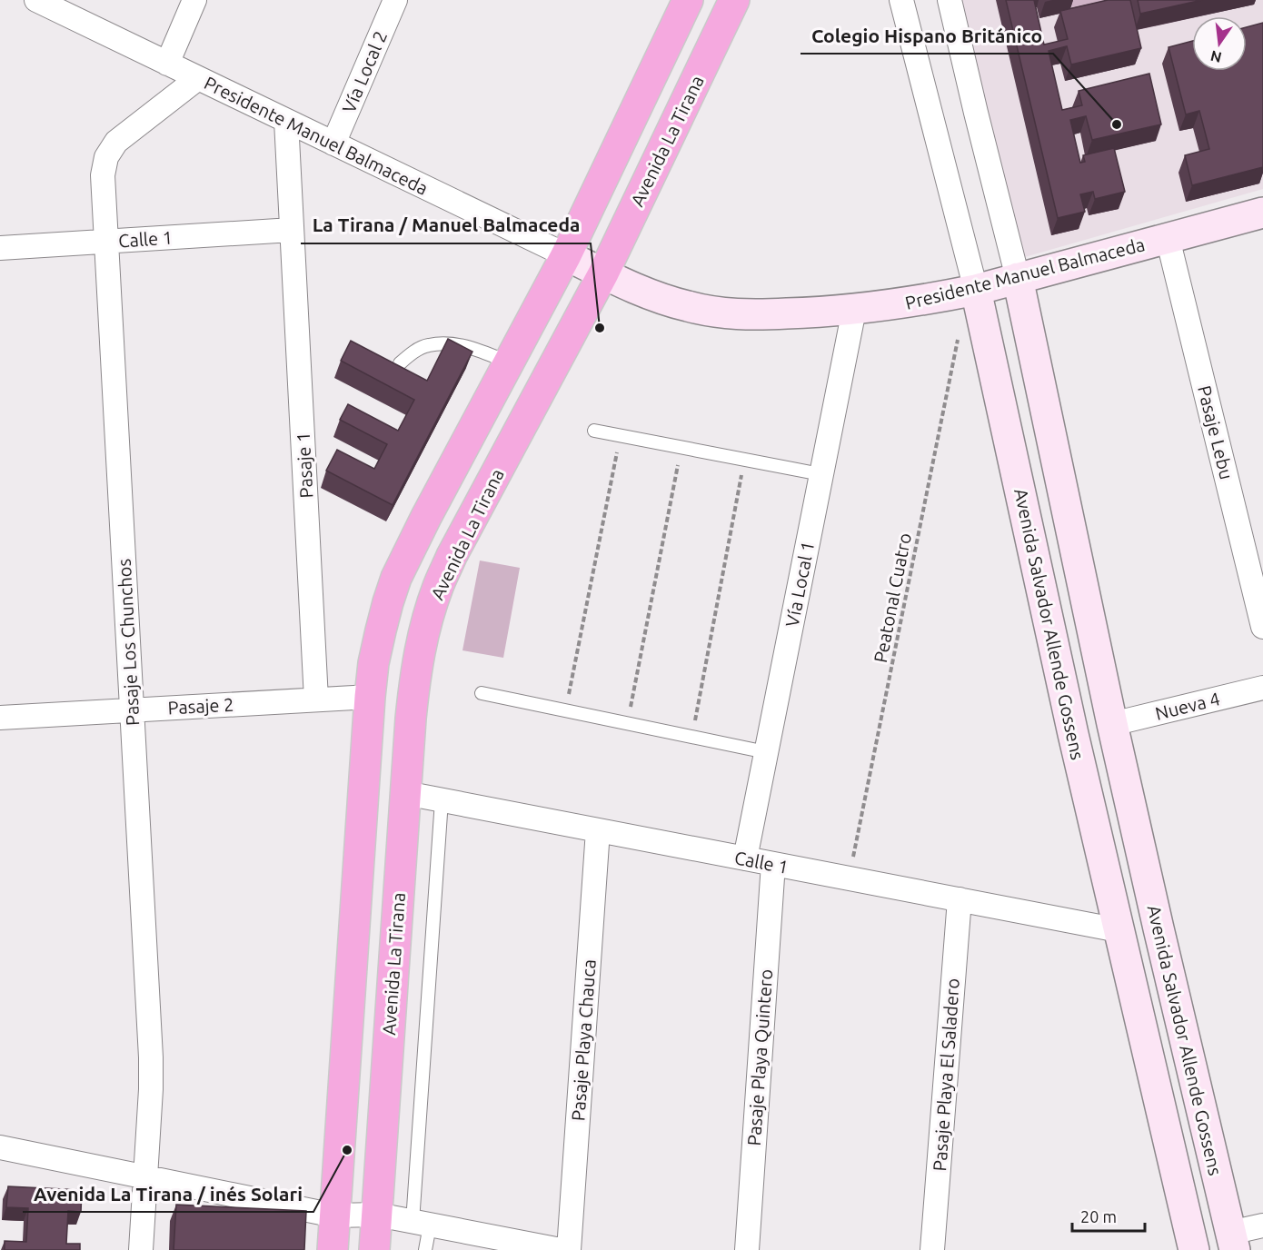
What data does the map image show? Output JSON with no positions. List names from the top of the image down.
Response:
{
  "streets": {
    "highway": ["Avenida La Tirana"],
    "street": [
      "Vía Local 2",
      "Presidente Manuel Balmaceda",
      "Calle 1",
      "Pasaje Lebu",
      "Pasaje 1",
      "Vía Local 1",
      "Avenida Salvador Allende Gossens",
      "Pasaje Los Chunchos",
      "Pasaje 2",
      "Nueva 4",
      "Pasaje Playa Chauca",
      "Pasaje Playa Quintero",
      "Pasaje Playa El Saladero"
    ],
    "path": ["Peatonal Cuatro"]
  },
  "crossings": [
    ["Vía Local 2", "Presidente Manuel Balmaceda"],
    ["Presidente Manuel Balmaceda", "Avenida La Tirana"],
    ["Presidente Manuel Balmaceda", "Pasaje Lebu"],
    ["Presidente Manuel Balmaceda", "Pasaje 1"],
    ["Presidente Manuel Balmaceda", "Vía Local 1"],
    ["Presidente Manuel Balmaceda", "Avenida Salvador Allende Gossens"],
    ["Presidente Manuel Balmaceda", "Pasaje Los Chunchos"],
    ["Avenida La Tirana", "Calle 1"],
    ["Calle 1", "Pasaje 1"],
    ["Calle 1", "Vía Local 1"],
    ["Calle 1", "Peatonal Cuatro"],
    ["Calle 1", "Avenida Salvador Allende Gossens"],
    ["Calle 1", "Pasaje Los Chunchos"],
    ["Calle 1", "Pasaje Playa Chauca"],
    ["Calle 1", "Pasaje Playa Quintero"],
    ["Calle 1", "Pasaje Playa El Saladero"],
    ["Pasaje 1", "Pasaje 2"],
    ["Avenida Salvador Allende Gossens", "Nueva 4"],
    ["Pasaje Los Chunchos", "Pasaje 2"]
  ],
  "places": ["Colegio Hispano Británico", "La Tirana / Manuel Balmaceda", "Avenida La Tirana / inés Solari"],
  "scale_bar": "20 m",
  "north": "bottom"
}
